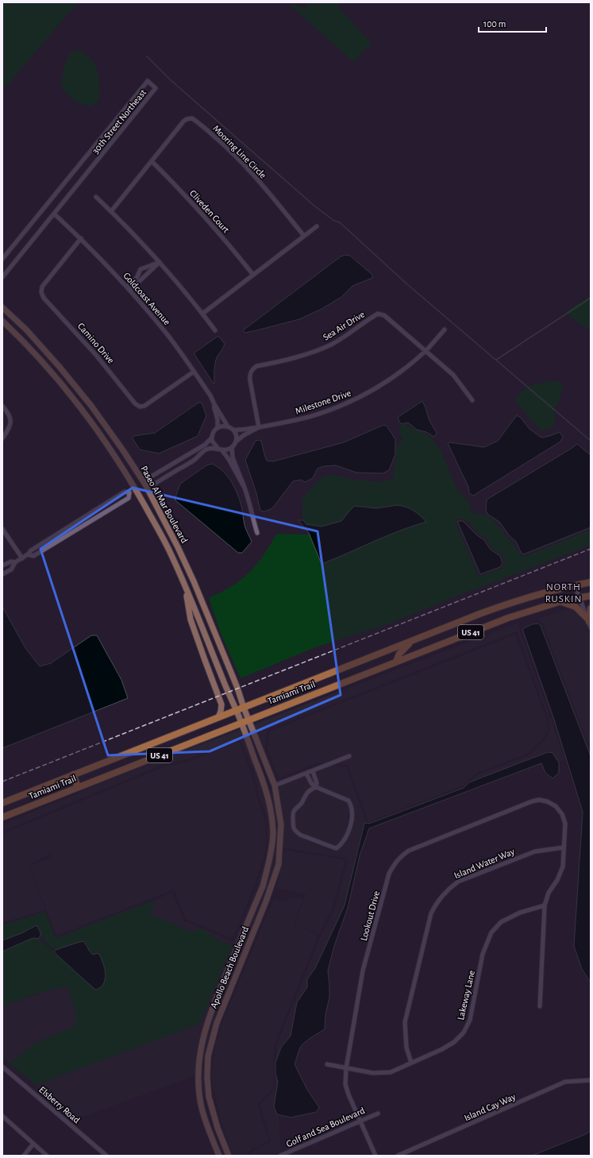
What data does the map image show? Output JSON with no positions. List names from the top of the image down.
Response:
{
  "streets": {
    "main road": [
      "Paseo Al Mar Boulevard",
      "US 41",
      "Tamiami Trail",
      "Apollo Beach Boulevard"
    ],
    "street": [
      "30th Street Northeast",
      "Mooring Line Circle",
      "Cliveden Court",
      "Goldcoast Avenue",
      "Sea Air Drive",
      "Camino Drive",
      "Milestone Drive",
      "Island Water Way",
      "Lookout Drive",
      "Lakeway Lane",
      "Elsberry Road",
      "Island Cay Way",
      "Golf and Sea Boulevard"
    ]
  },
  "crossings": [
    ["30th Street Northeast", "Goldcoast Avenue"],
    ["Mooring Line Circle", "Cliveden Court"],
    ["Goldcoast Avenue", "Camino Drive"],
    ["Goldcoast Avenue", "Milestone Drive"],
    ["Sea Air Drive", "Milestone Drive"],
    ["Paseo Al Mar Boulevard", "Tamiami Trail"],
    ["Paseo Al Mar Boulevard", "Apollo Beach Boulevard"],
    ["Tamiami Trail", "Apollo Beach Boulevard"],
    ["Island Water Way", "Lookout Drive"],
    ["Island Water Way", "Lakeway Lane"],
    ["Lookout Drive", "Lakeway Lane"],
    ["Lookout Drive", "Golf and Sea Boulevard"]
  ],
  "districts": ["NORTH RUSKIN"],
  "scale_bar": "100 m"
}
